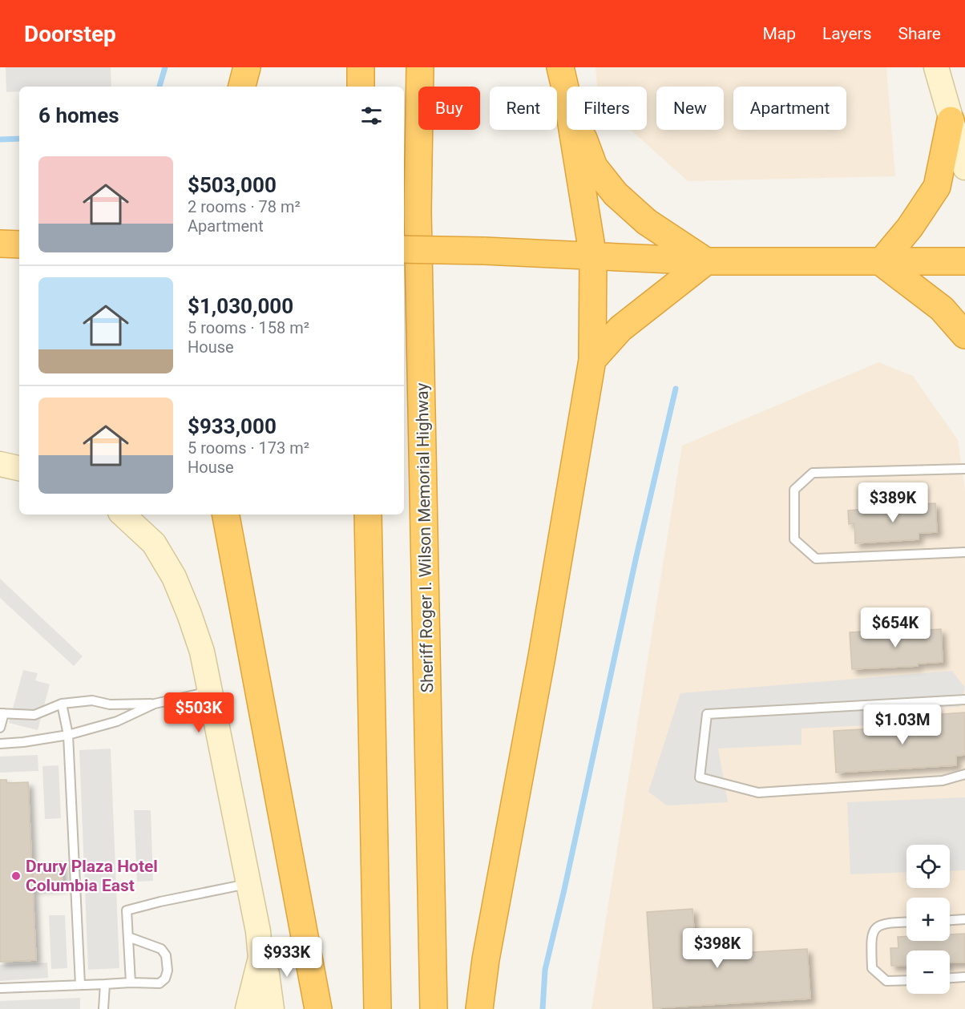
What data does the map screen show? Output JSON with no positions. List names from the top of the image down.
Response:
{
  "streets": {
    "highway": ["Sheriff Roger I. Wilson Memorial Highway"]
  },
  "places": ["Drury Plaza Hotel Columbia East"],
  "page": {
    "header": "Doorstep",
    "nav": ["Map", "Layers", "Share"],
    "chip": [
      "Buy",
      "Rent",
      "Filters",
      "New",
      "Apartment"
    ],
    "heading": "6 homes",
    "list": [
      {
        "name": "$503,000",
        "note": "2 rooms · 78 m² · Apartment"
      },
      {
        "name": "$1,030,000",
        "note": "5 rooms · 158 m² · House"
      },
      {
        "name": "$933,000",
        "note": "5 rooms · 173 m² · House"
      }
    ],
    "price": [
      "$389K",
      "$654K",
      "$503K",
      "$1.03M",
      "$398K",
      "$933K"
    ],
    "map_buttons": ["+", "−"]
  }
}
